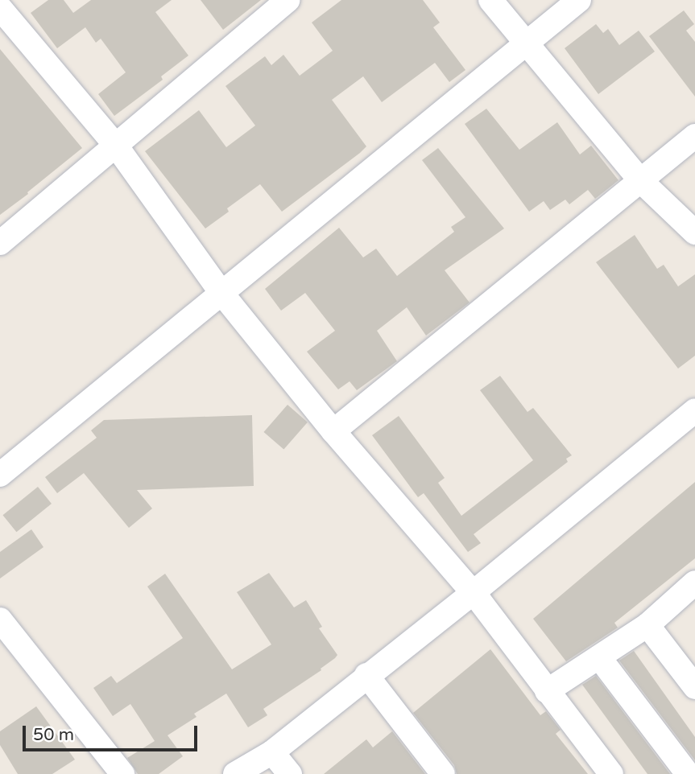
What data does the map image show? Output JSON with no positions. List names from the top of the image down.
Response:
{
  "scale_bar": "50 m"
}
